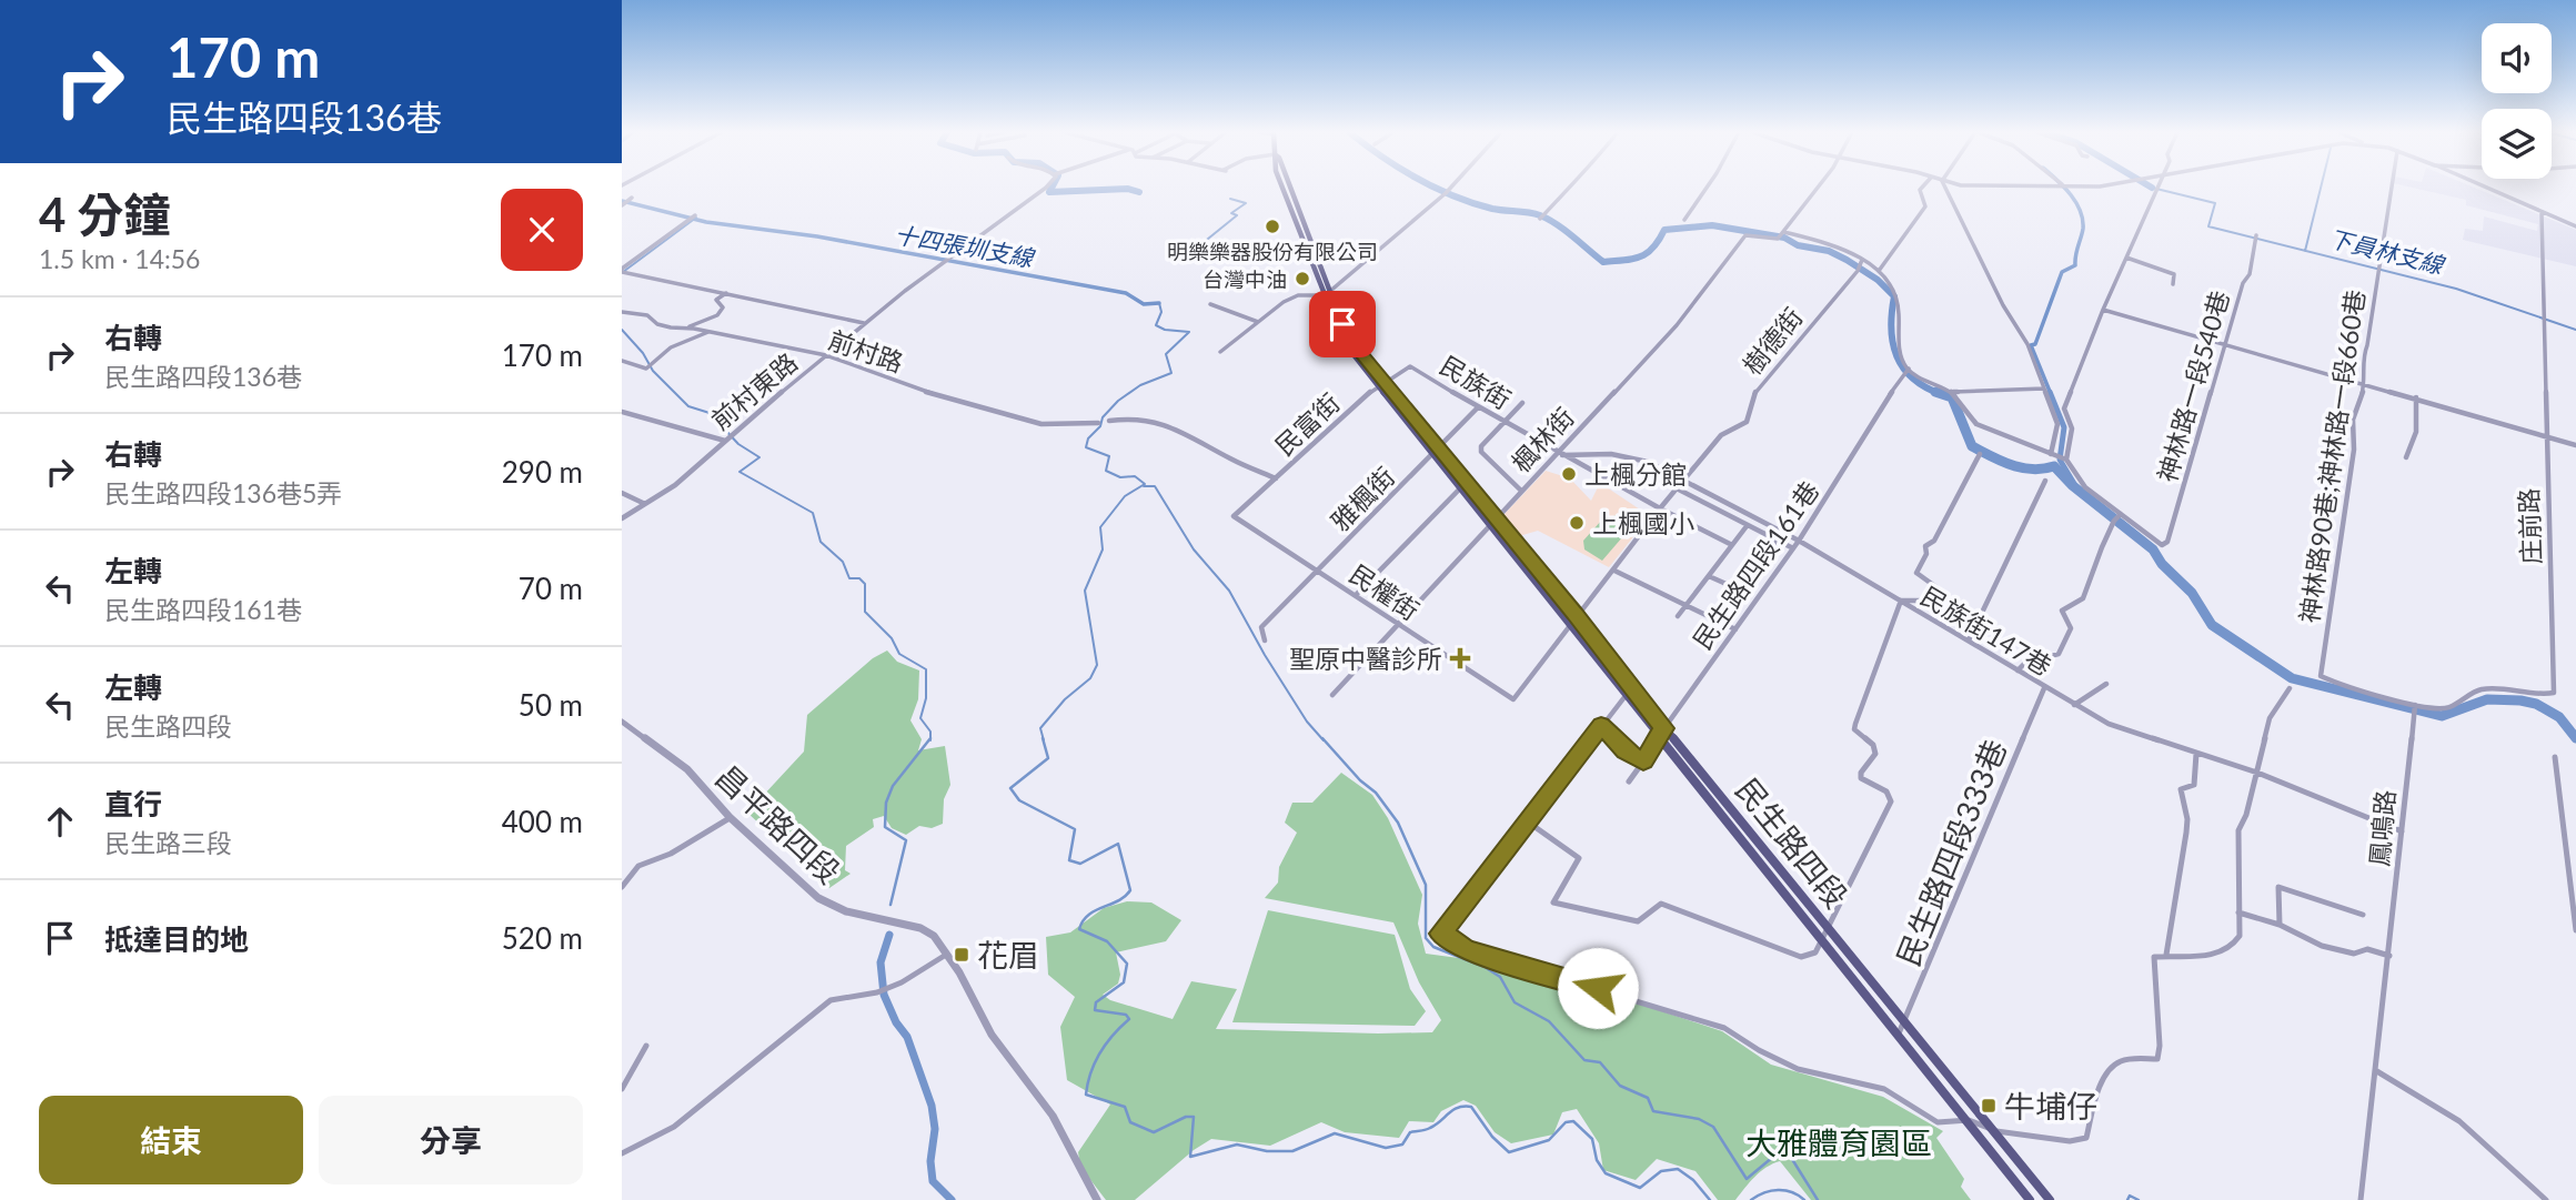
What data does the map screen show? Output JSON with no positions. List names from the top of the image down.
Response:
{
  "streets": {
    "main road": ["民生路四段"],
    "street": [
      "樹德街",
      "前村路",
      "民族街",
      "神林路一段540巷",
      "前村東路",
      "民富街",
      "楓林街",
      "神林路90巷;神林路一段660巷",
      "雅楓街",
      "庄前路",
      "民生路四段161巷",
      "民權街",
      "民族街147巷",
      "昌平路四段",
      "鳳鳴路",
      "民生路四段333巷"
    ]
  },
  "crossings": [
    ["樹德街", "民族街"],
    ["樹德街", "民權街"],
    ["樹德街", "民族街147巷"],
    ["樹德街", "民生路四段"],
    ["前村路", "前村東路"],
    ["民族街", "民富街"],
    ["民族街", "楓林街"],
    ["民族街", "雅楓街"],
    ["民族街", "民族街147巷"],
    ["民富街", "民權街"],
    ["楓林街", "民權街"],
    ["楓林街", "民族街147巷"],
    ["楓林街", "民生路四段"],
    ["神林路90巷;神林路一段660巷", "庄前路"],
    ["神林路90巷;神林路一段660巷", "鳳鳴路"],
    ["雅楓街", "民權街"],
    ["庄前路", "鳳鳴路"],
    ["民生路四段161巷", "民族街147巷"],
    ["民生路四段161巷", "民生路四段"],
    ["民族街147巷", "鳳鳴路"],
    ["民族街147巷", "民生路四段333巷"],
    ["民生路四段", "民生路四段333巷"]
  ],
  "water": ["十四張圳支線", "下員林支線"],
  "parks": ["大雅體育園區"],
  "places": {
    "other": [
      "明樂樂器股份有限公司",
      "台灣中油",
      "上楓分館",
      "上楓國小"
    ],
    "health": ["聖原中醫診所"],
    "transit": ["花眉", "牛埔仔"]
  },
  "page": {
    "turn": ["170 m", "民生路四段136巷"],
    "heading": ["4 分鐘", "1.5 km · 14:56"],
    "list": [
      {
        "name": "右轉",
        "note": "民生路四段136巷",
        "value": "170 m"
      },
      {
        "name": "右轉",
        "note": "民生路四段136巷5弄",
        "value": "290 m"
      },
      {
        "name": "左轉",
        "note": "民生路四段161巷",
        "value": "70 m"
      },
      {
        "name": "左轉",
        "note": "民生路四段",
        "value": "50 m"
      },
      {
        "name": "直行",
        "note": "民生路三段",
        "value": "400 m"
      },
      {
        "name": "抵達目的地",
        "value": "520 m"
      }
    ],
    "buttons": ["結束", "分享"]
  }
}
